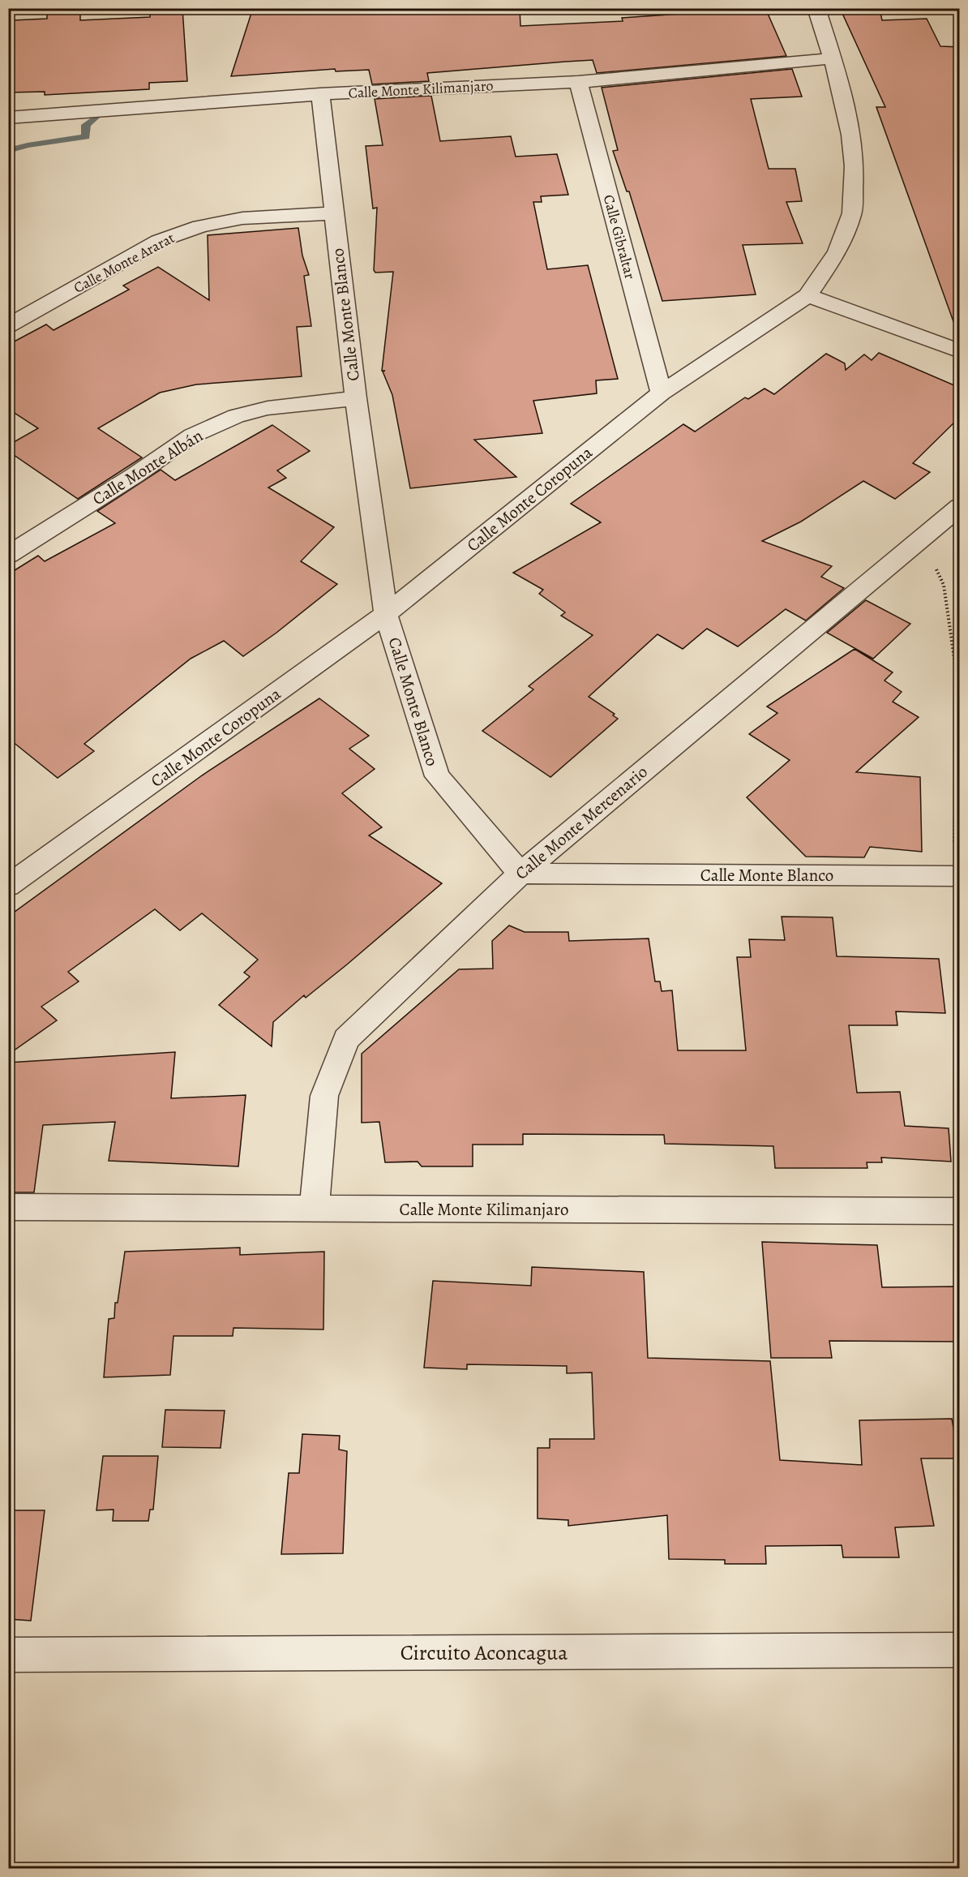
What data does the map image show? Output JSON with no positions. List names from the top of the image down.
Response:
{
  "streets": {
    "street": [
      "Calle Monte Kilimanjaro",
      "Calle Gibraltar",
      "Calle Monte Ararat",
      "Calle Monte Blanco",
      "Calle Monte Albán",
      "Calle Monte Coropuna",
      "Calle Monte Mercenario",
      "Circuito Aconcagua"
    ]
  },
  "crossings": [
    ["Calle Monte Kilimanjaro", "Calle Gibraltar"],
    ["Calle Monte Kilimanjaro", "Calle Monte Blanco"],
    ["Calle Monte Kilimanjaro", "Calle Monte Coropuna"],
    ["Calle Monte Kilimanjaro", "Calle Monte Mercenario"],
    ["Calle Gibraltar", "Calle Monte Coropuna"],
    ["Calle Monte Ararat", "Calle Monte Blanco"],
    ["Calle Monte Blanco", "Calle Monte Albán"],
    ["Calle Monte Blanco", "Calle Monte Coropuna"],
    ["Calle Monte Blanco", "Calle Monte Mercenario"]
  ]
}
